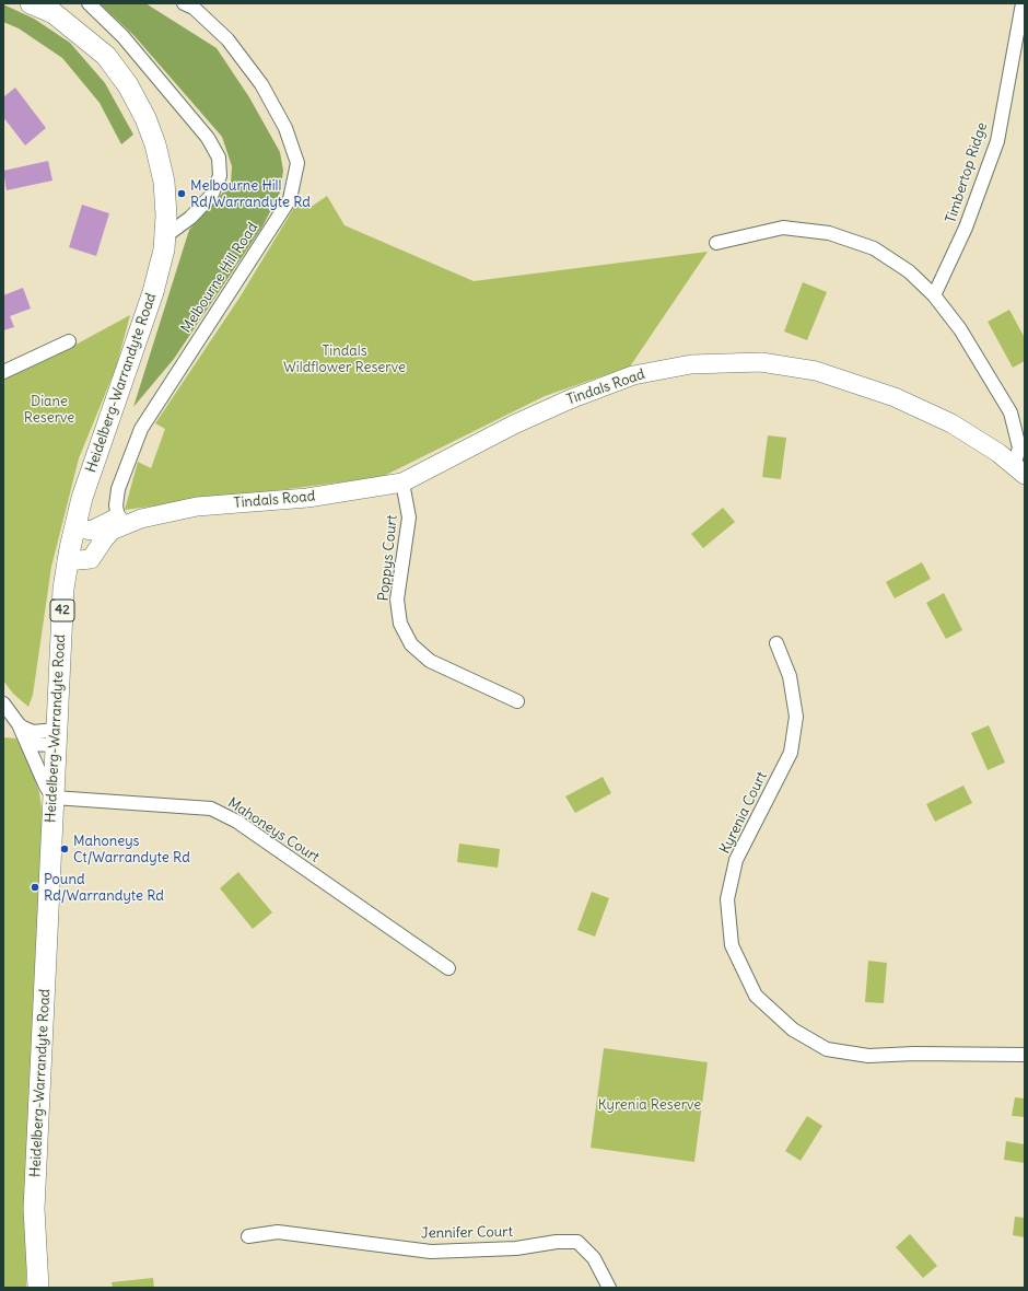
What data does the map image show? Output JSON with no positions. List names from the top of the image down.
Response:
{
  "streets": {
    "main road": ["Heidelberg-Warrandyte Road", "Tindals Road", "42"],
    "street": [
      "Timbertop Ridge",
      "Melbourne Hill Road",
      "Poppys Court",
      "Kyrenia Court",
      "Mahoneys Court",
      "Jennifer Court"
    ]
  },
  "crossings": [
    ["Melbourne Hill Road", "Tindals Road"],
    ["Heidelberg-Warrandyte Road", "Tindals Road"],
    ["Heidelberg-Warrandyte Road", "Mahoneys Court"],
    ["Tindals Road", "Poppys Court"]
  ],
  "parks": ["Tindals Wildflower Reserve", "Diane Reserve", "Kyrenia Reserve"],
  "places": ["Melbourne Hill Rd/Warrandyte Rd", "Mahoneys Ct/Warrandyte Rd", "Pound Rd/Warrandyte Rd"]
}
